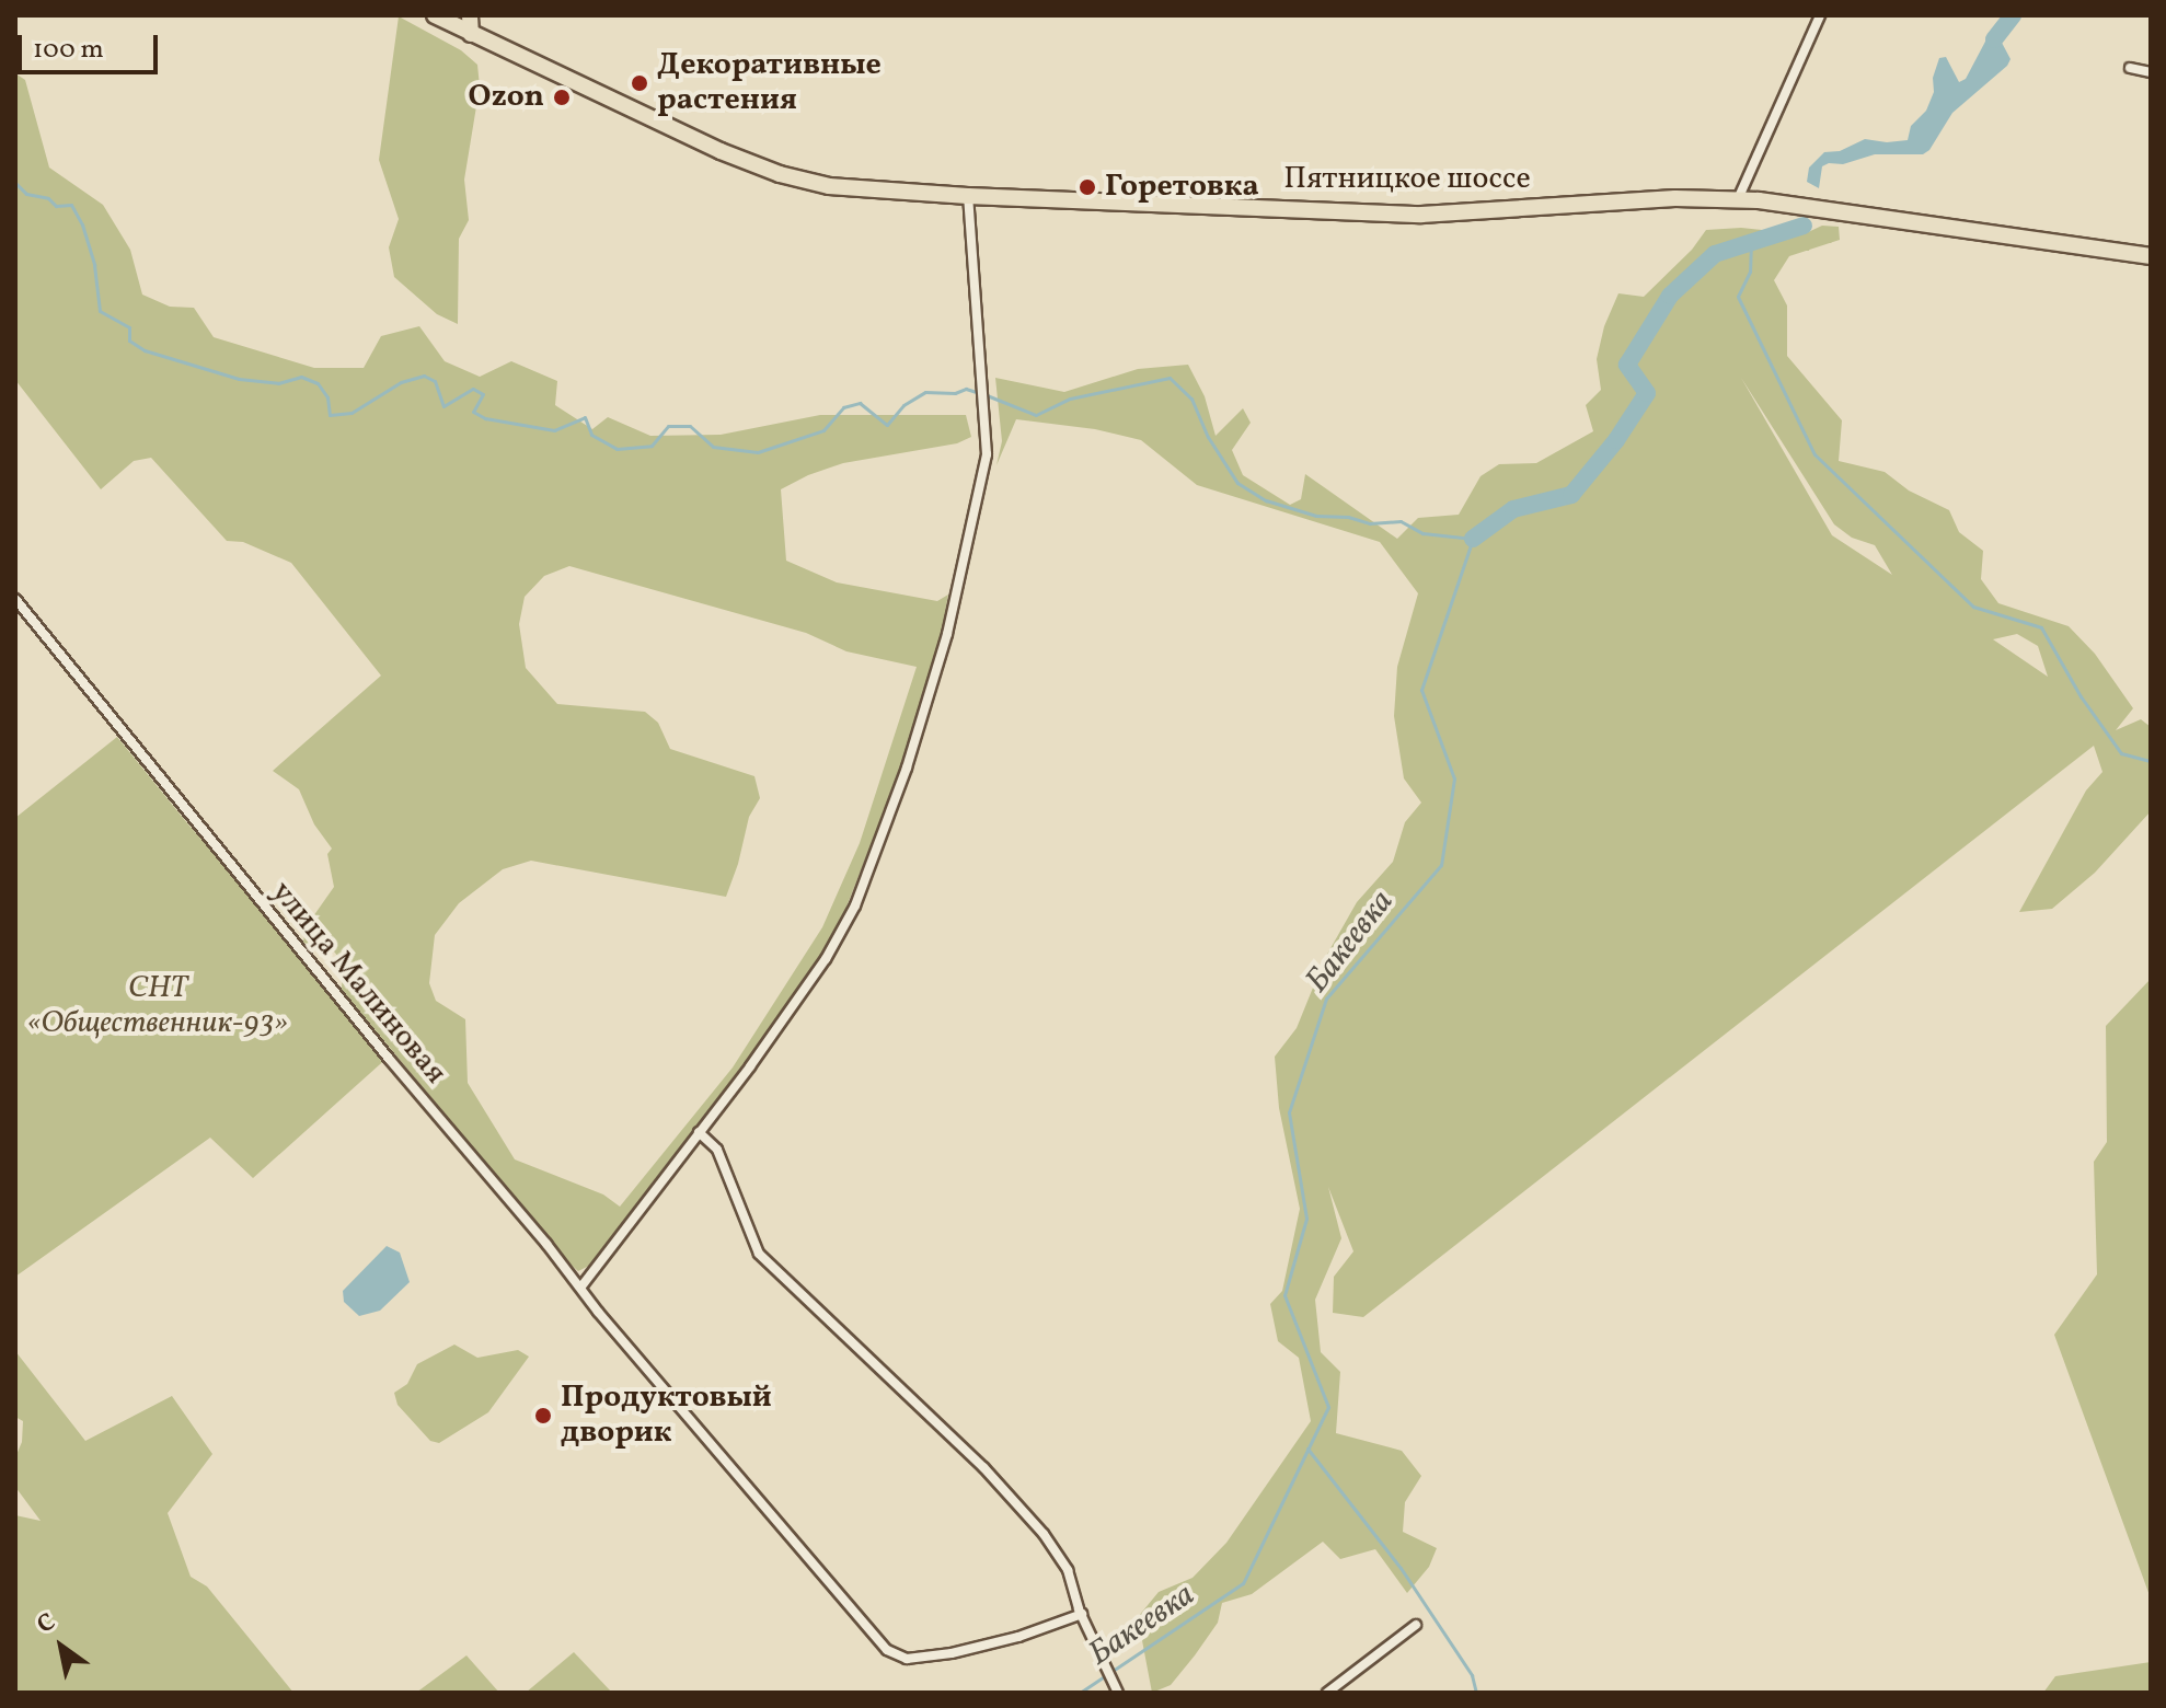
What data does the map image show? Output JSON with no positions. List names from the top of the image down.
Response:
{
  "streets": {
    "main road": ["Пятницкое шоссе"],
    "street": ["улица Малиновая"]
  },
  "water": ["Бакеевка"],
  "parks": ["СНТ «Общественник-93»"],
  "places": [
    "Декоративные растения",
    "Ozon",
    "Горетовка",
    "Продуктовый дворик"
  ],
  "scale_bar": "100 m",
  "north": "top left"
}
